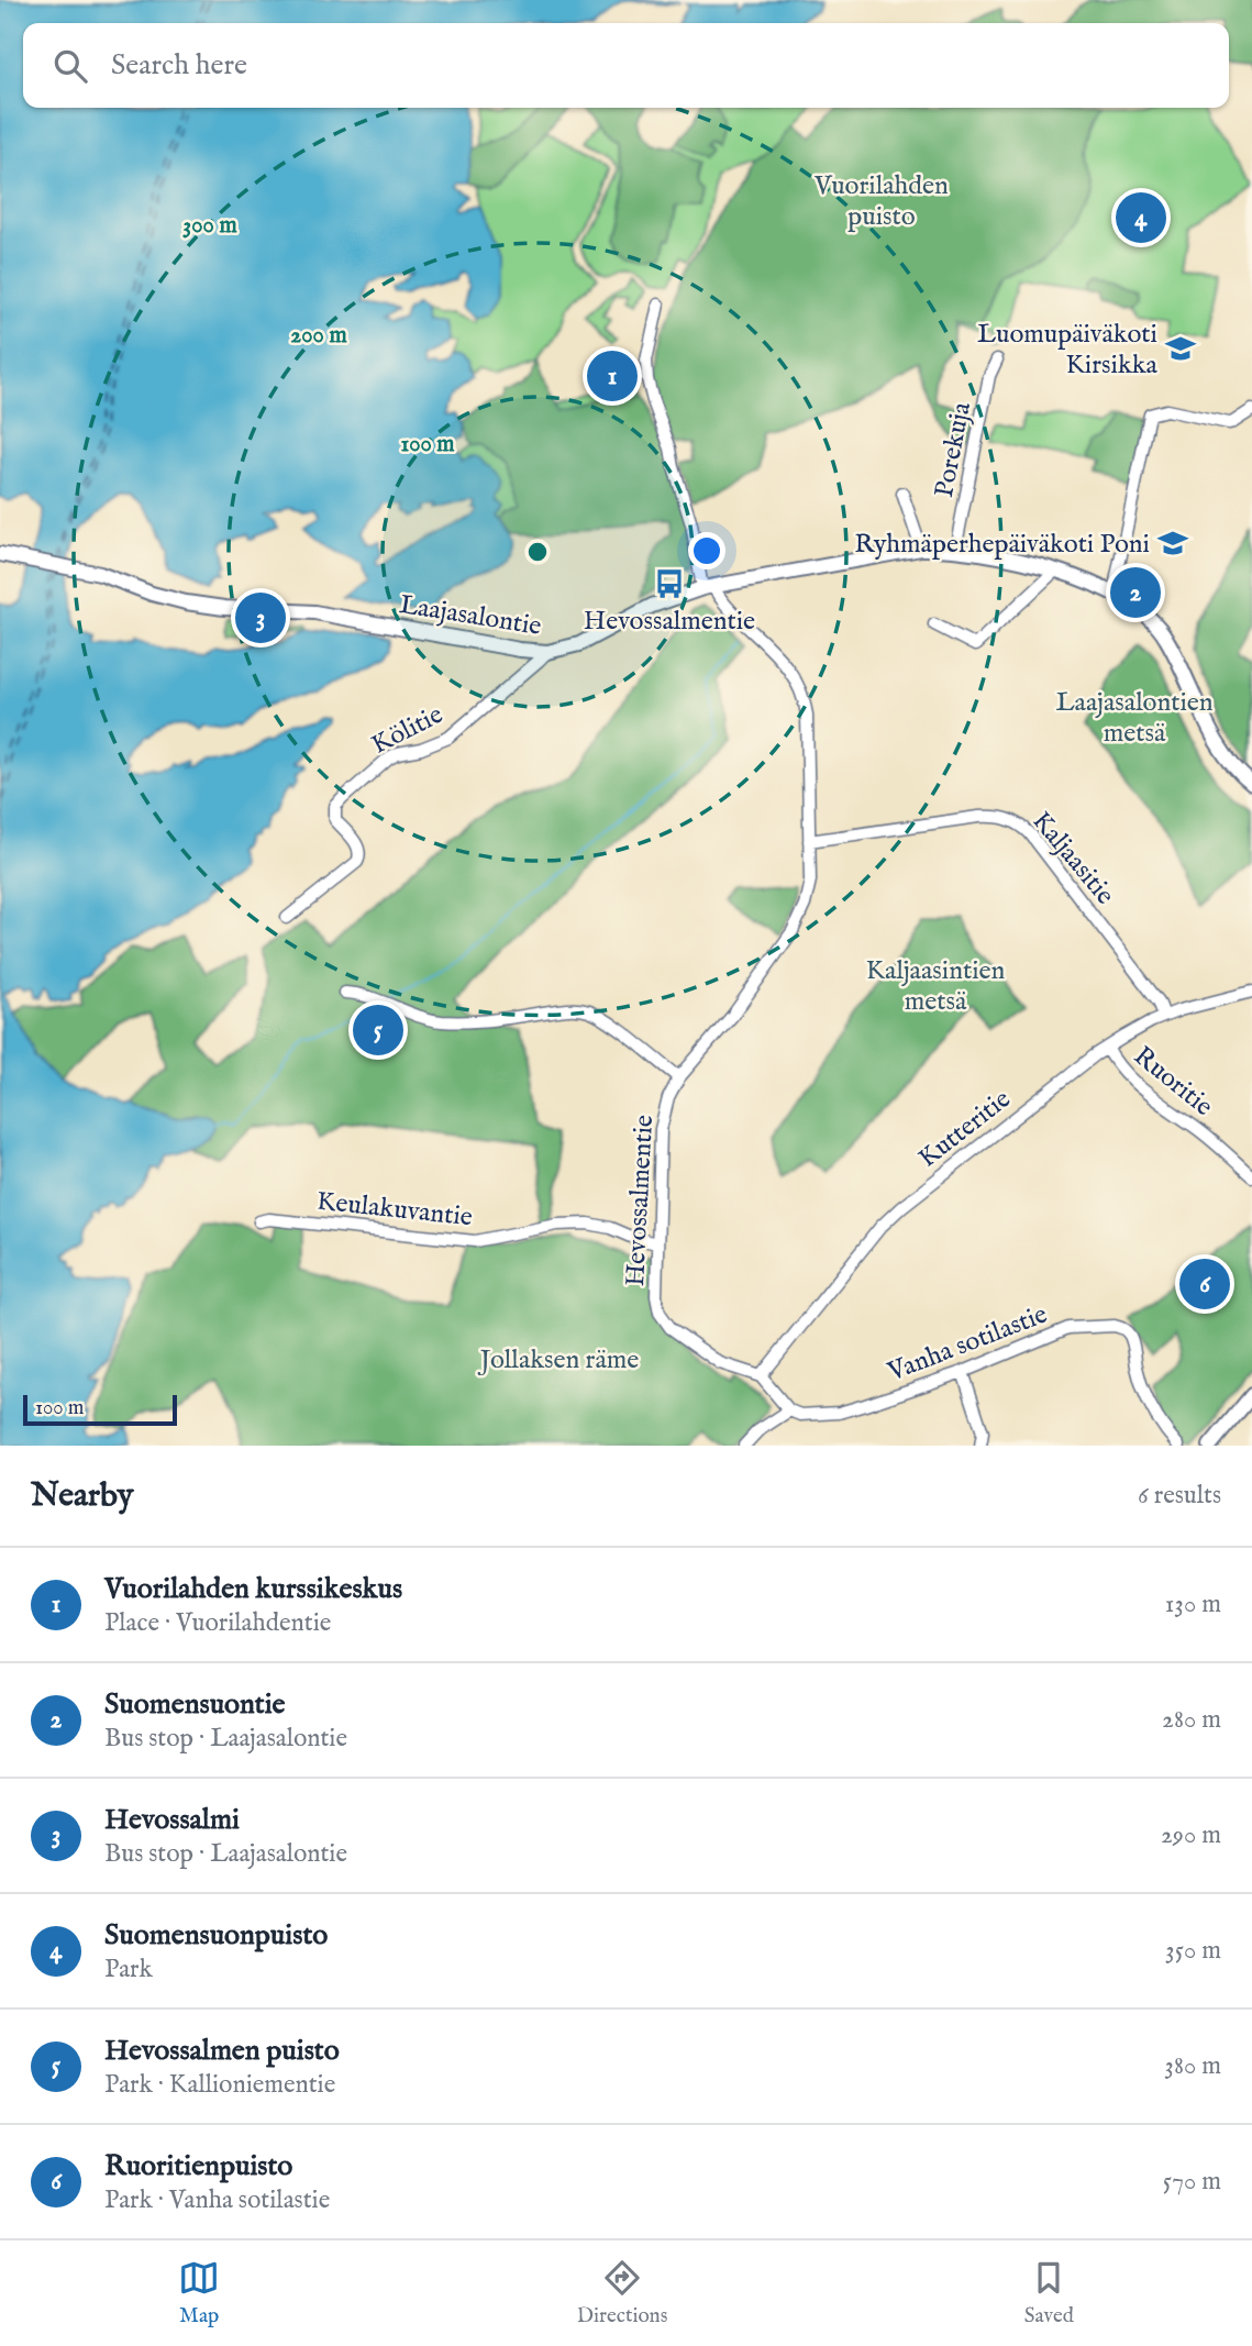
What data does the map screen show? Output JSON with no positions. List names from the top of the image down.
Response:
{
  "streets": {
    "main road": ["Laajasalontie"],
    "street": [
      "Porekuja",
      "Kölitie",
      "Kaljaasitie",
      "Ruoritie",
      "Kutteritie",
      "Hevossalmentie",
      "Keulakuvantie",
      "Vanha sotilastie"
    ]
  },
  "crossings": [
    ["Porekuja", "Laajasalontie"],
    ["Laajasalontie", "Kölitie"],
    ["Laajasalontie", "Hevossalmentie"],
    ["Kaljaasitie", "Kutteritie"],
    ["Kaljaasitie", "Hevossalmentie"],
    ["Ruoritie", "Kutteritie"],
    ["Kutteritie", "Hevossalmentie"],
    ["Hevossalmentie", "Keulakuvantie"]
  ],
  "parks": [
    "Vuorilahden puisto",
    "Laajasalontien metsä",
    "Kaljaasintien metsä",
    "Jollaksen räme"
  ],
  "places": {
    "school or university": ["Luomupäiväkoti Kirsikka", "Ryhmäperhepäiväkoti Poni"],
    "bus stop": ["Hevossalmentie"]
  },
  "scale_bar": "100 m",
  "page": {
    "search": "Search here",
    "pins": [
      "4",
      "1",
      "2",
      "3",
      "5",
      "6"
    ],
    "scale": "100 m",
    "heading": ["Nearby", "6 results"],
    "list": [
      {
        "mark": "1",
        "name": "Vuorilahden kurssikeskus",
        "note": "Place · Vuorilahdentie",
        "value": "130 m"
      },
      {
        "mark": "2",
        "name": "Suomensuontie",
        "note": "Bus stop · Laajasalontie",
        "value": "280 m"
      },
      {
        "mark": "3",
        "name": "Hevossalmi",
        "note": "Bus stop · Laajasalontie",
        "value": "290 m"
      },
      {
        "mark": "4",
        "name": "Suomensuonpuisto",
        "note": "Park",
        "value": "350 m"
      },
      {
        "mark": "5",
        "name": "Hevossalmen puisto",
        "note": "Park · Kallioniementie",
        "value": "380 m"
      },
      {
        "mark": "6",
        "name": "Ruoritienpuisto",
        "note": "Park · Vanha sotilastie",
        "value": "570 m"
      }
    ],
    "nav": ["Map", "Directions", "Saved"]
  },
  "rings": ["300 m", "200 m", "100 m"]
}
